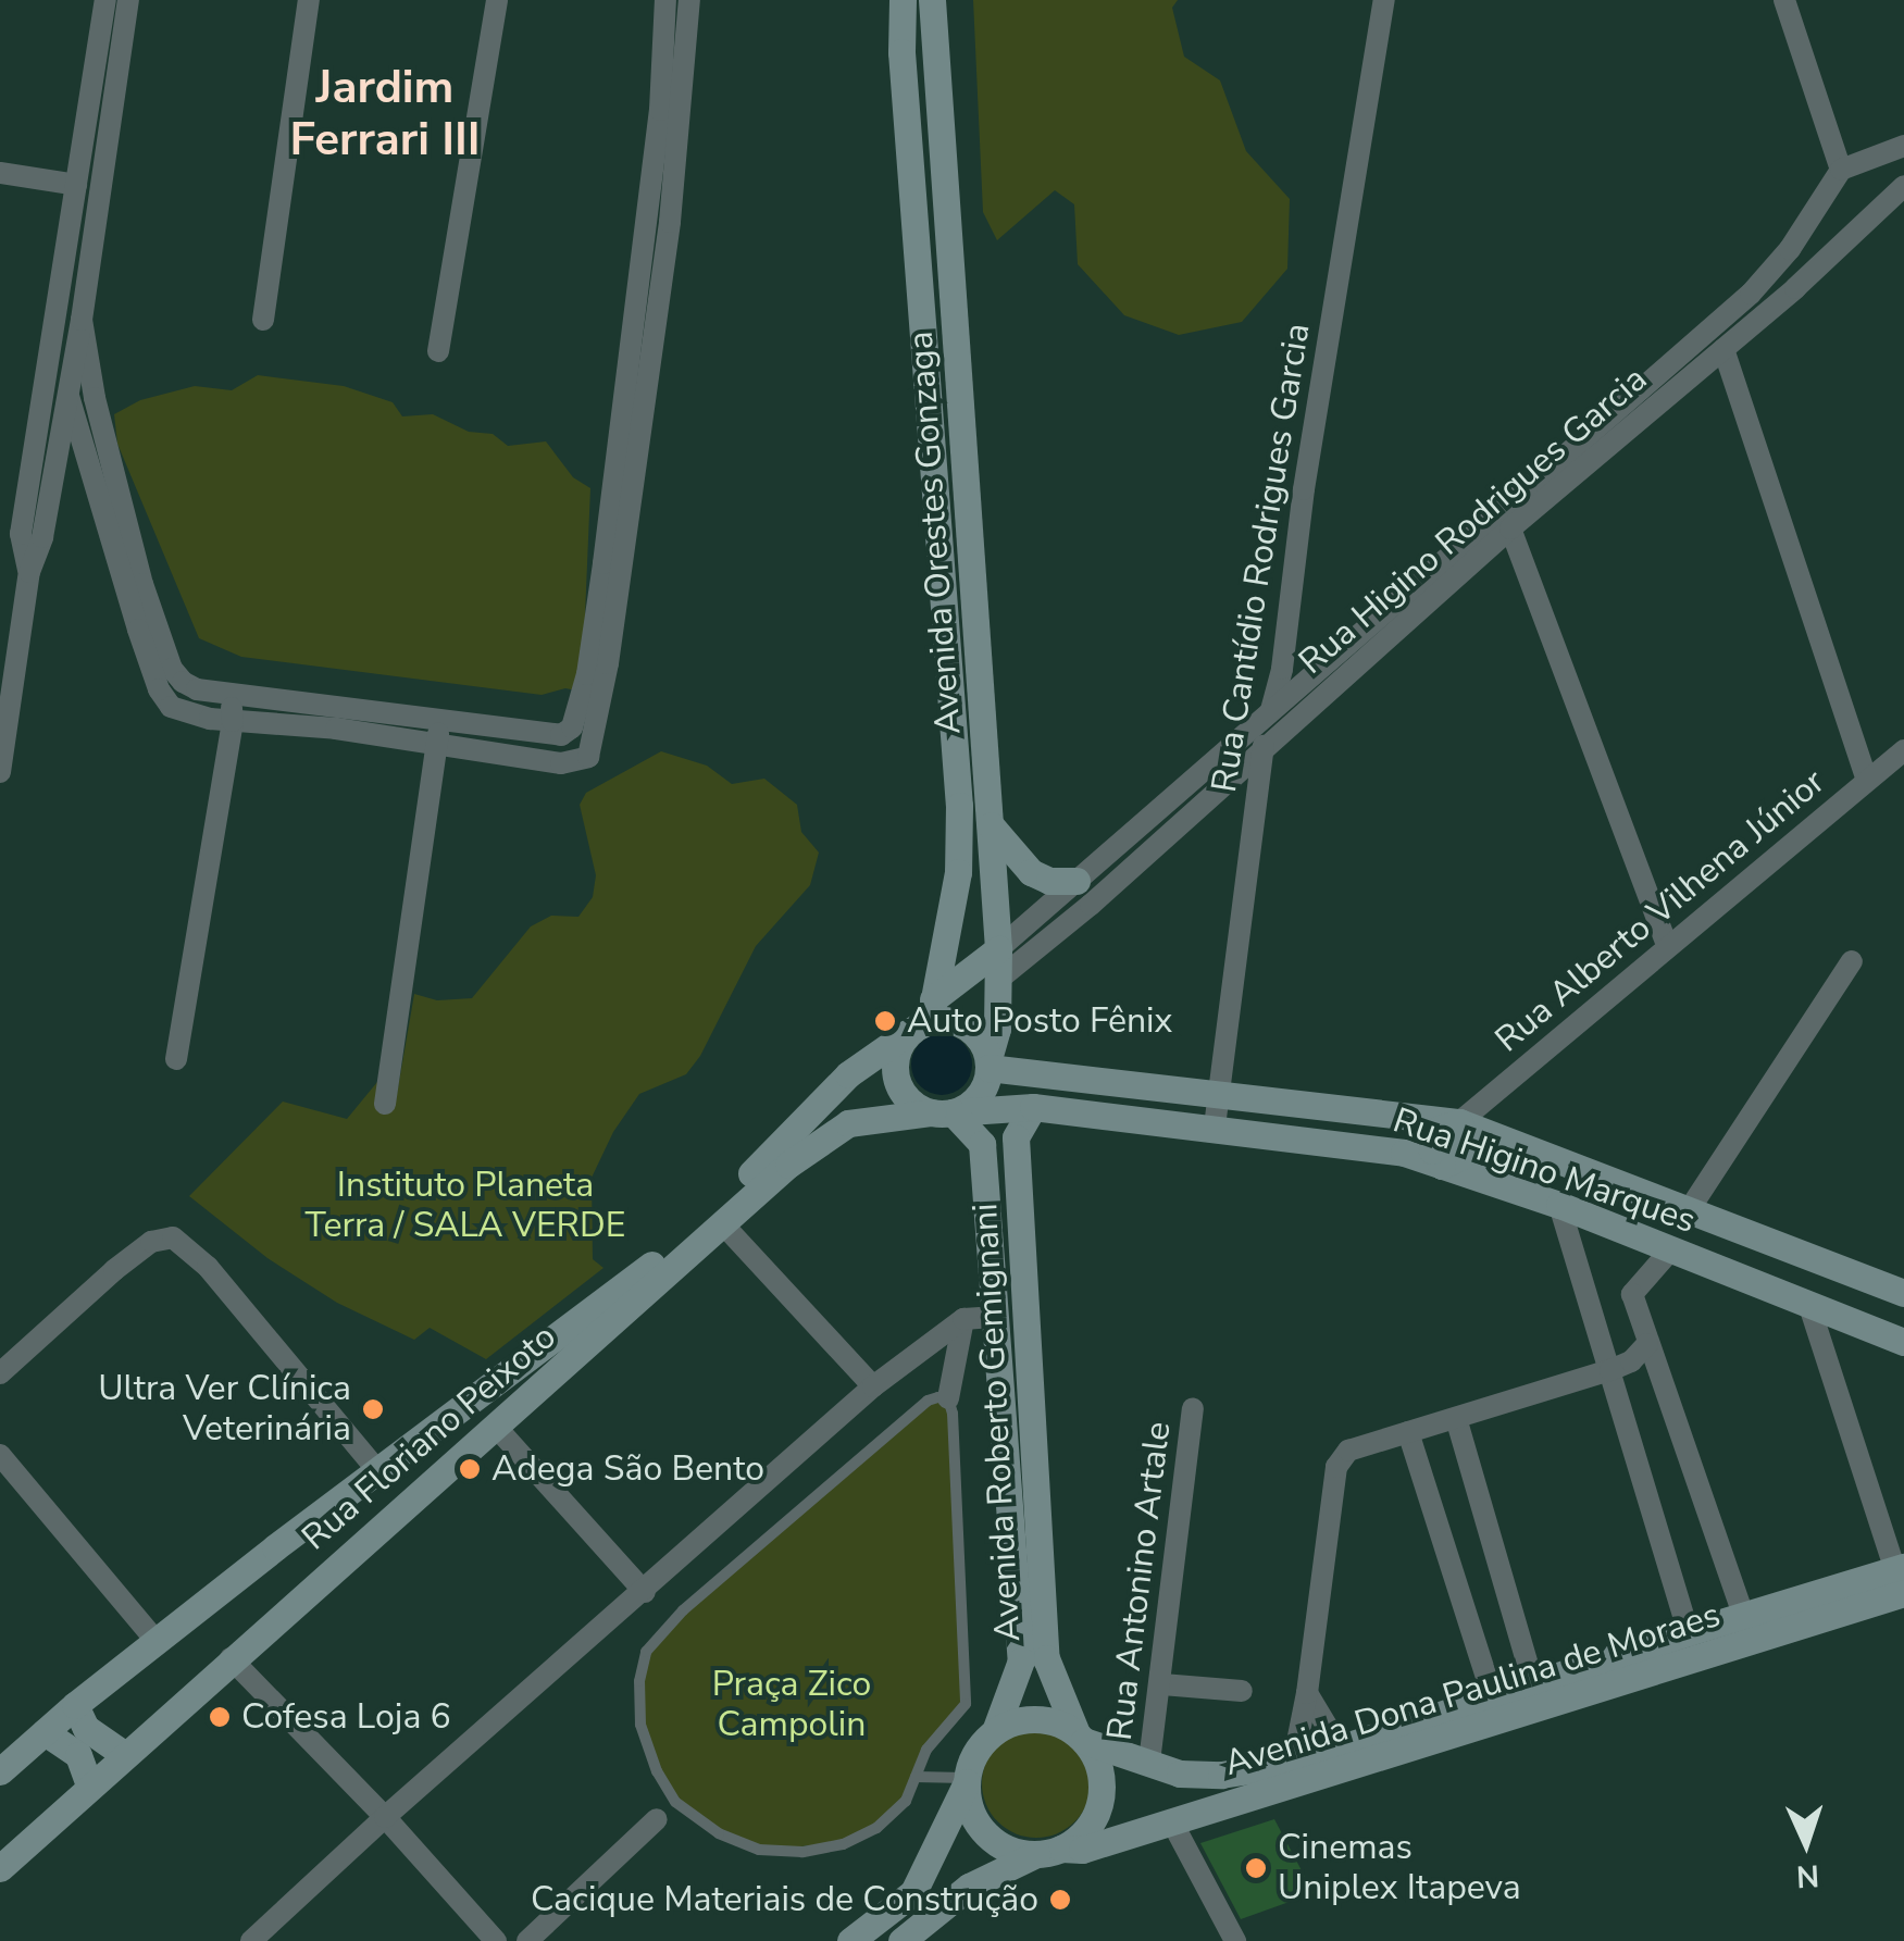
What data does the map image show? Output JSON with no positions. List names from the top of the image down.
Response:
{
  "streets": {
    "main road": [
      "Avenida Orestes Gonzaga",
      "Rua Higino Marques",
      "Avenida Roberto Gemignani",
      "Rua Floriano Peixoto",
      "Avenida Dona Paulina de Moraes"
    ],
    "street": [
      "Rua Higino Rodrigues Garcia",
      "Rua Cantídio Rodrigues Garcia",
      "Rua Alberto Vilhena Júnior",
      "Rua Antonino Artale"
    ]
  },
  "crossings": [
    ["Rua Higino Rodrigues Garcia", "Avenida Orestes Gonzaga"],
    ["Rua Higino Rodrigues Garcia", "Rua Cantídio Rodrigues Garcia"],
    ["Avenida Orestes Gonzaga", "Rua Higino Marques"],
    ["Avenida Orestes Gonzaga", "Avenida Roberto Gemignani"],
    ["Avenida Orestes Gonzaga", "Rua Floriano Peixoto"],
    ["Rua Cantídio Rodrigues Garcia", "Rua Higino Marques"],
    ["Rua Alberto Vilhena Júnior", "Rua Higino Marques"],
    ["Rua Higino Marques", "Avenida Roberto Gemignani"],
    ["Rua Higino Marques", "Rua Floriano Peixoto"],
    ["Avenida Roberto Gemignani", "Rua Floriano Peixoto"],
    ["Avenida Roberto Gemignani", "Avenida Dona Paulina de Moraes"],
    ["Rua Antonino Artale", "Avenida Dona Paulina de Moraes"]
  ],
  "districts": ["Jardim Ferrari III"],
  "parks": ["Instituto Planeta Terra / SALA VERDE", "Praça Zico Campolin"],
  "places": [
    "Auto Posto Fênix",
    "Ultra Ver Clínica Veterinária",
    "Adega São Bento",
    "Cofesa Loja 6",
    "Cinemas Uniplex Itapeva",
    "Cacique Materiais de Construção"
  ],
  "north": "bottom"
}
